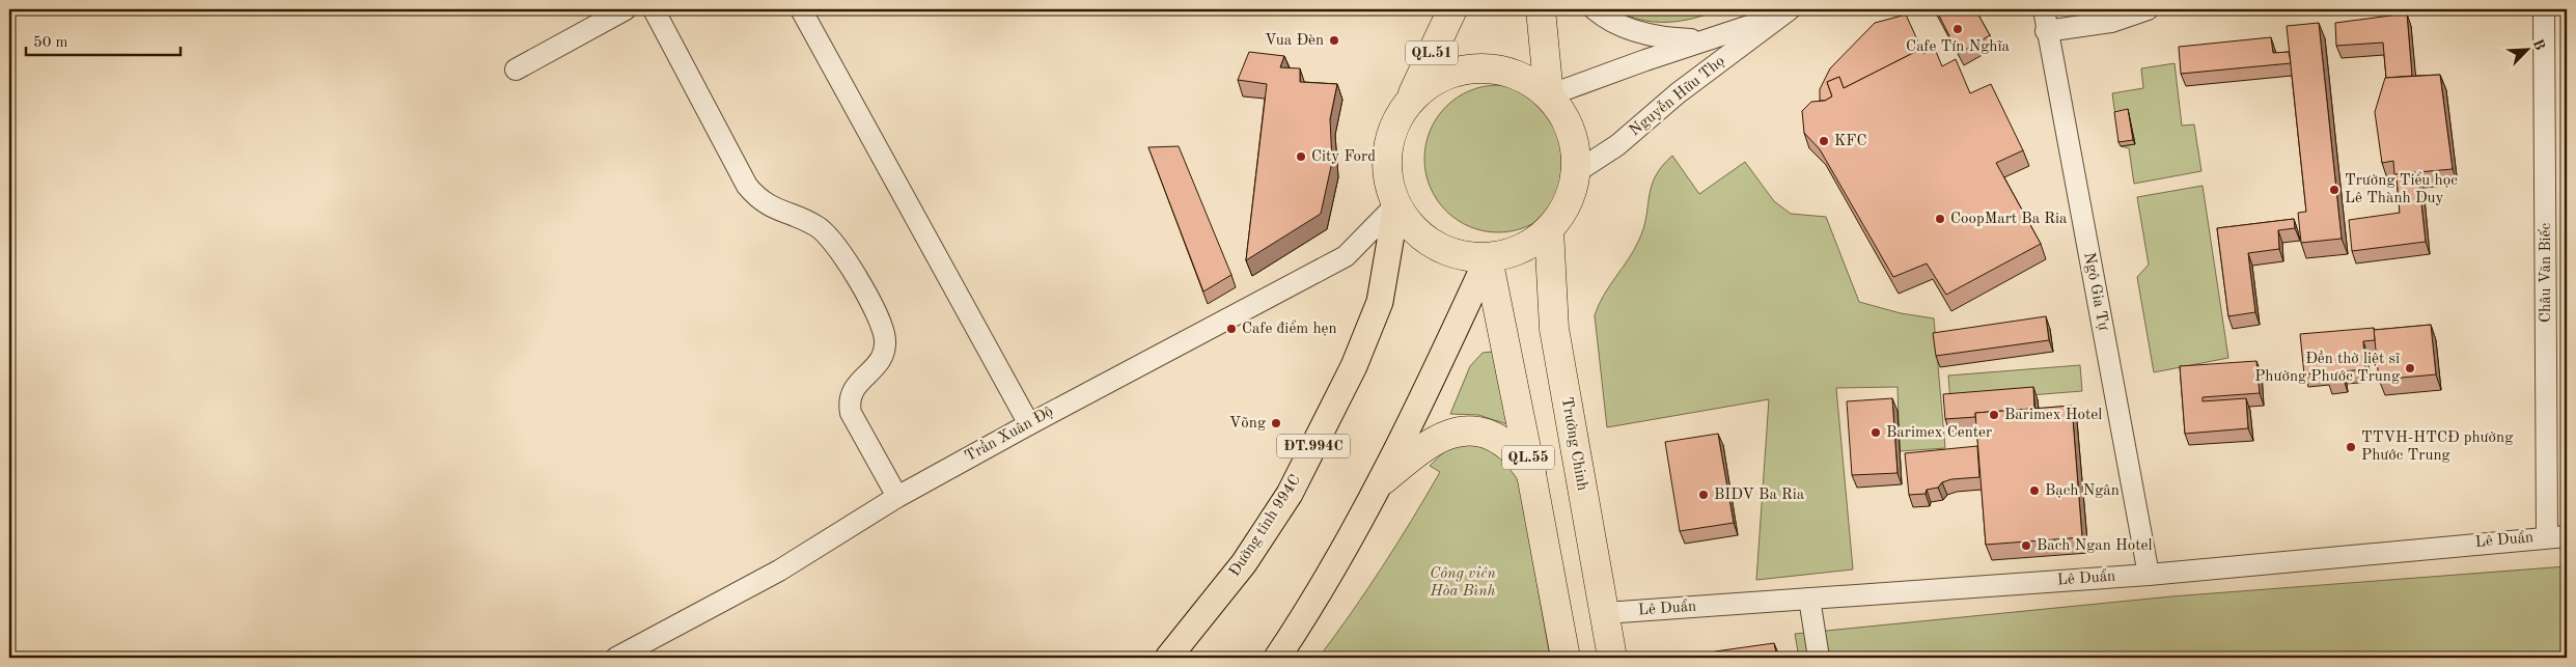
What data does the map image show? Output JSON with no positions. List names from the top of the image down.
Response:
{
  "streets": {
    "highway": ["QL.51", "Trường Chinh", "QL.55"],
    "main road": ["ĐT.994C", "Đường tỉnh 994C"],
    "street": [
      "Nguyễn Hữu Thọ",
      "Châu Văn Biếc",
      "Ngô Gia Tự",
      "Trần Xuân Độ",
      "Lê Duẩn"
    ]
  },
  "crossings": [
    ["Châu Văn Biếc", "Lê Duẩn"],
    ["Ngô Gia Tự", "Lê Duẩn"],
    ["Trần Xuân Độ", "Đường tỉnh 994C"],
    ["Trường Chinh", "Lê Duẩn"]
  ],
  "parks": ["Công viên Hòa Bình"],
  "places": [
    "Cafe Tín Nghĩa",
    "Vua Đèn",
    "KFC",
    "City Ford",
    "Trường Tiểu học Lê Thành Duy",
    "CoopMart Ba Ria",
    "Cafe điểm hẹn",
    "Đền thờ liệt sĩ Phường Phước Trung",
    "Barimex Hotel",
    "Võng",
    "Barimex Center",
    "TTVH-HTCĐ phường Phước Trung",
    "Bạch Ngân",
    "BIDV Ba Ria",
    "Bach Ngan Hotel"
  ],
  "scale_bar": "50 m",
  "north": "top right"
}
